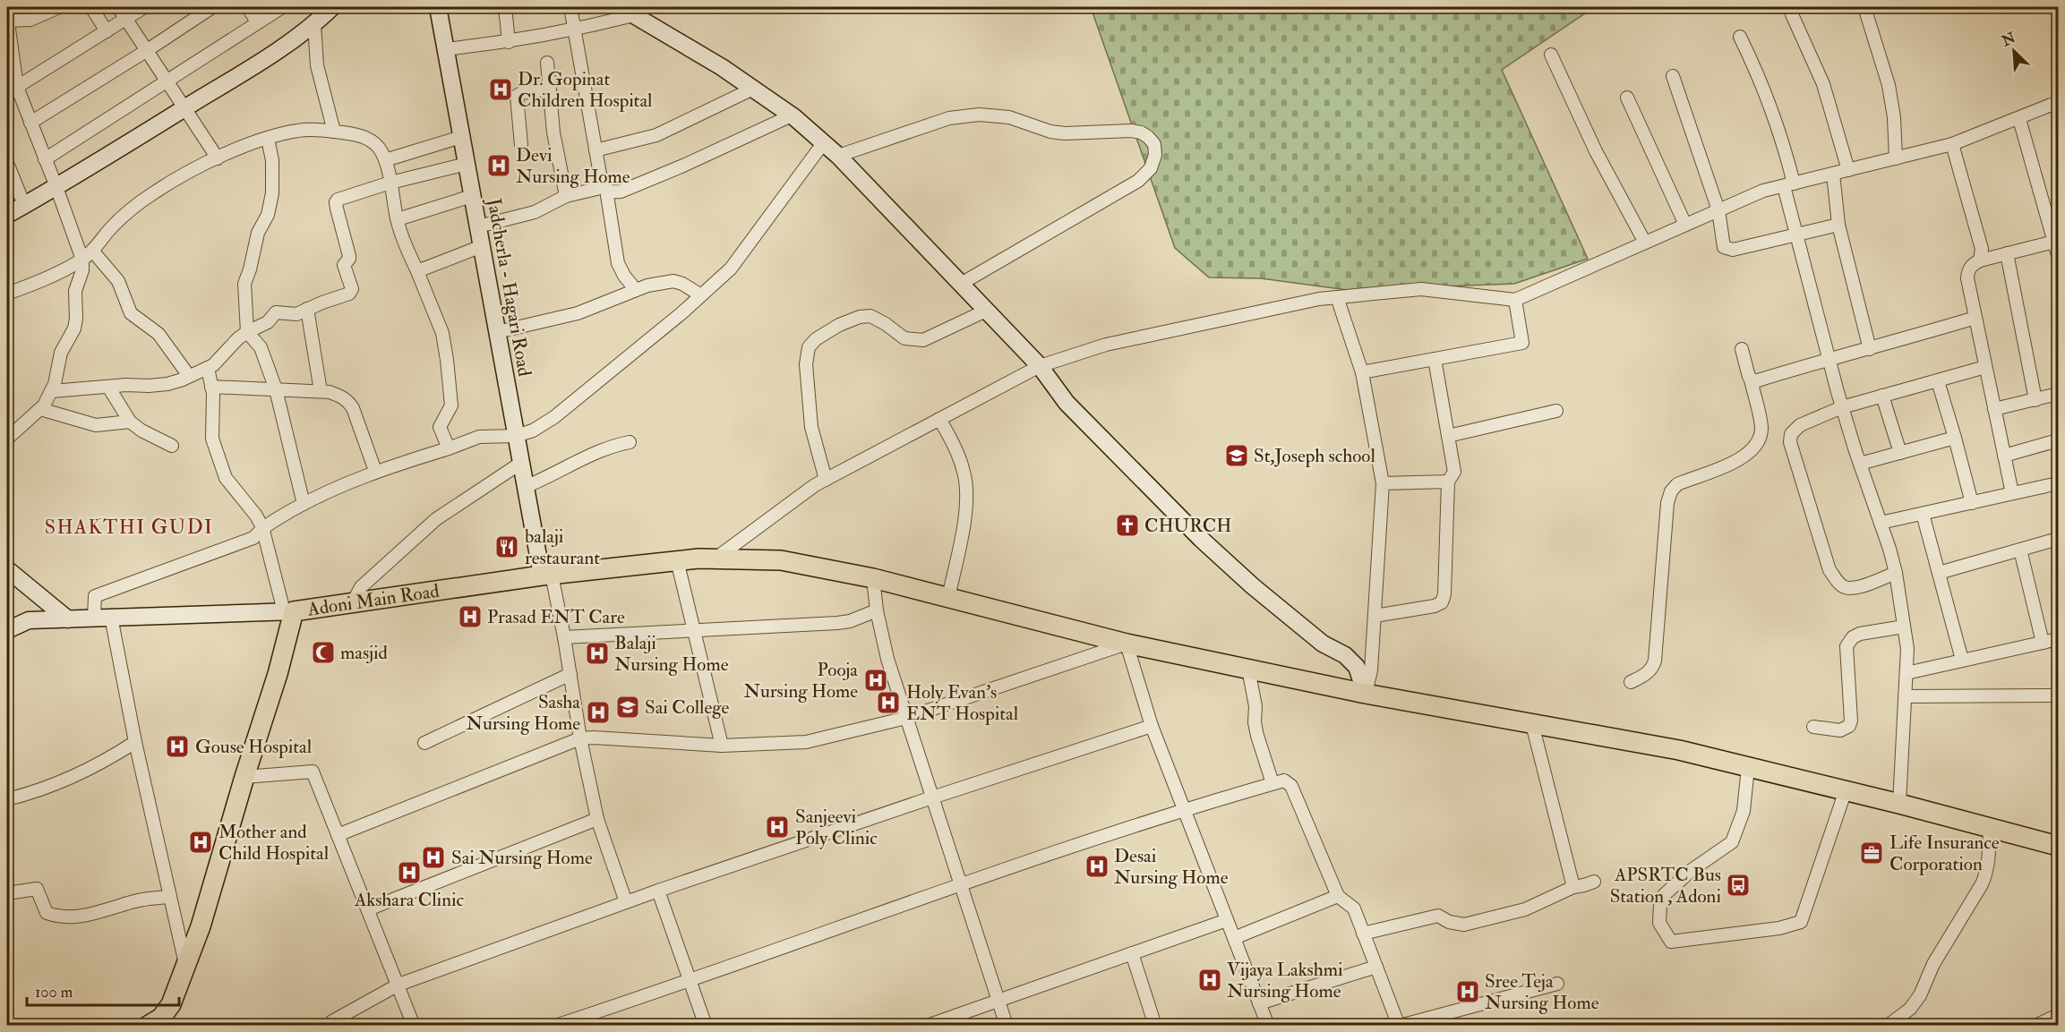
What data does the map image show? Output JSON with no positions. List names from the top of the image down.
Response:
{
  "streets": {
    "main road": ["Adoni Main Road"],
    "street": ["Jadcherla - Hagari Road"]
  },
  "crossings": [
    ["Jadcherla - Hagari Road", "Adoni Main Road"]
  ],
  "districts": ["SHAKTHI GUDI"],
  "places": {
    "hospital": [
      "Dr. Gopinat Children Hospital",
      "Devi Nursing Home",
      "Prasad ENT Care",
      "Balaji Nursing Home",
      "Pooja Nursing Home",
      "Holy Evan's ENT Hospital",
      "Sasha Nursing Home",
      "Gouse Hospital",
      "Sanjeevi Poly Clinic",
      "Mother and Child Hospital",
      "Sai Nursing Home",
      "Desai Nursing Home",
      "Akshara Clinic",
      "Vijaya Lakshmi Nursing Home",
      "Sree Teja Nursing Home"
    ],
    "school or university": ["St,Joseph school", "Sai College"],
    "church": ["CHURCH"],
    "restaurant": ["balaji restaurant"],
    "mosque": ["masjid"],
    "office": ["Life Insurance Corporation"],
    "bus stop": ["APSRTC Bus Station , Adoni"]
  },
  "scale_bar": "100 m",
  "north": "top left"
}
